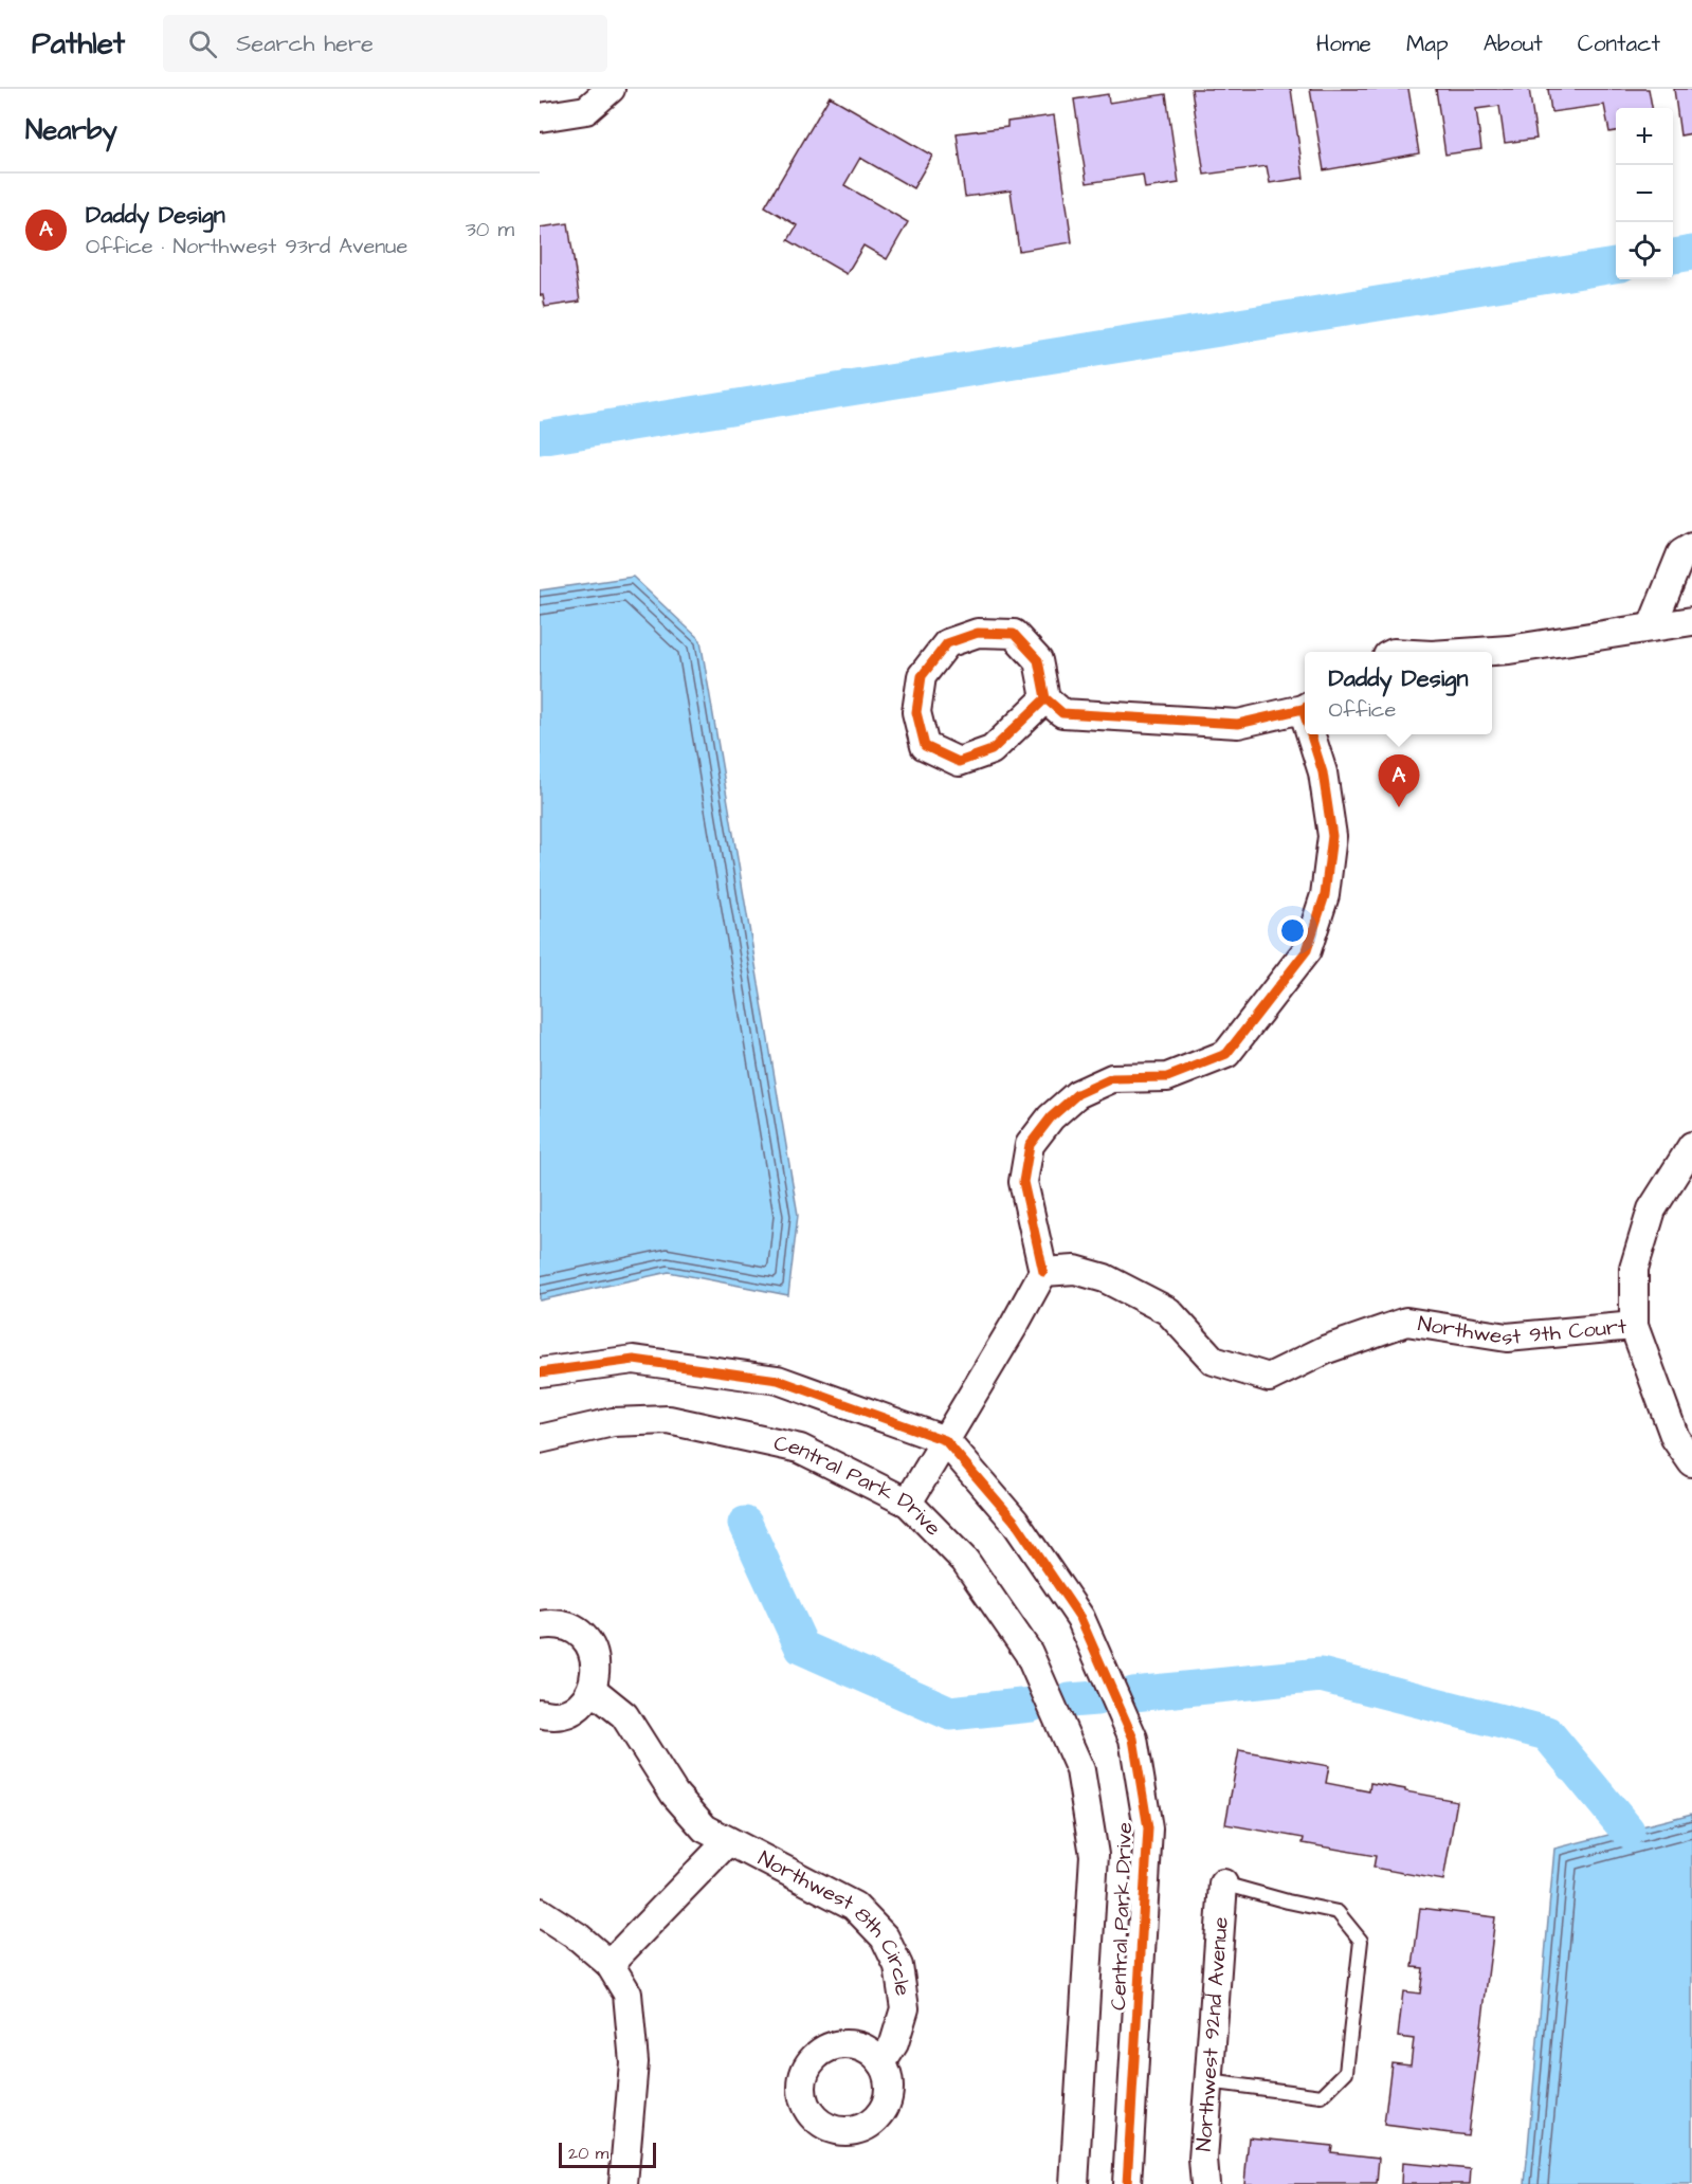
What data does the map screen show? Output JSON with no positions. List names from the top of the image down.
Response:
{
  "streets": {
    "street": [
      "Northwest 9th Court",
      "Central Park Drive",
      "Northwest 8th Circle",
      "Northwest 92nd Avenue"
    ]
  },
  "scale_bar": "20 m",
  "page": {
    "header": "Pathlet",
    "search": "Search here",
    "nav": [
      "Home",
      "Map",
      "About",
      "Contact"
    ],
    "heading": "Nearby",
    "map_buttons": ["+", "−"],
    "list": [
      {
        "mark": "A",
        "name": "Daddy Design",
        "note": "Office · Northwest 93rd Avenue",
        "value": "30 m"
      }
    ],
    "popup": ["Daddy Design", "Office"],
    "pins": "A",
    "scale": "20 m"
  }
}
